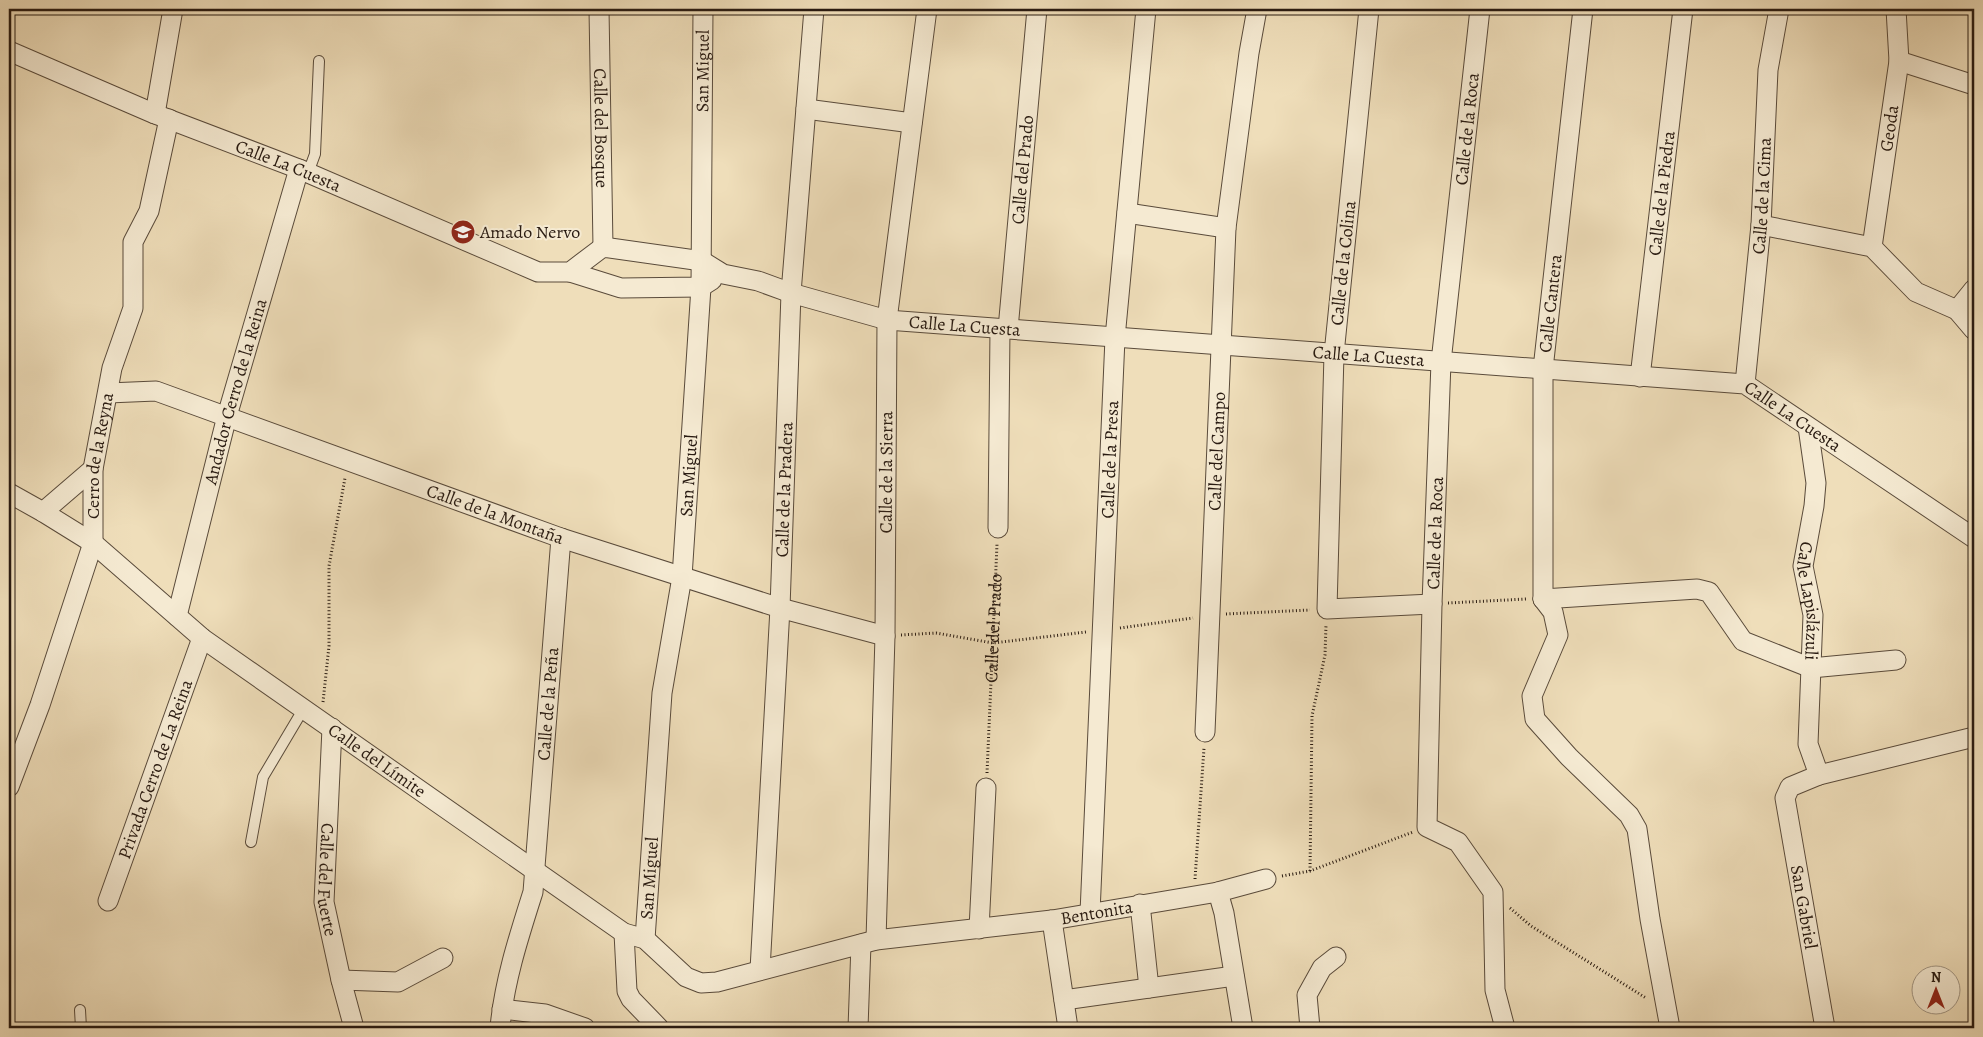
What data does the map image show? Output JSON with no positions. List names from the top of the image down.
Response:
{
  "streets": {
    "street": [
      "San Miguel",
      "Calle del Bosque",
      "Geoda",
      "Calle de la Roca",
      "Calle La Cuesta",
      "Calle del Prado",
      "Calle de la Piedra",
      "Calle de la Cima",
      "Calle de la Colina",
      "Calle Cantera",
      "Andador Cerro de la Reina",
      "Calle del Campo",
      "Cerro de la Reyna",
      "Calle de la Presa",
      "Calle de la Sierra",
      "Calle de la Pradera",
      "Calle de la Montaña",
      "Calle Lapislázuli",
      "Calle de la Peña",
      "Calle del Límite",
      "Privada Cerro de La Reina",
      "Calle del Fuerte",
      "San Gabriel",
      "Bentonita"
    ]
  },
  "crossings": [
    ["San Miguel", "Calle La Cuesta"],
    ["San Miguel", "Calle de la Montaña"],
    ["San Miguel", "Calle del Límite"],
    ["Calle del Bosque", "Calle La Cuesta"],
    ["Calle de la Roca", "Calle La Cuesta"],
    ["Calle La Cuesta", "Calle del Prado"],
    ["Calle La Cuesta", "Calle de la Piedra"],
    ["Calle La Cuesta", "Calle de la Cima"],
    ["Calle La Cuesta", "Calle de la Colina"],
    ["Calle La Cuesta", "Calle Cantera"],
    ["Calle La Cuesta", "Andador Cerro de la Reina"],
    ["Calle La Cuesta", "Calle del Campo"],
    ["Calle La Cuesta", "Cerro de la Reyna"],
    ["Calle La Cuesta", "Calle de la Presa"],
    ["Calle La Cuesta", "Calle de la Sierra"],
    ["Calle La Cuesta", "Calle de la Pradera"],
    ["Calle La Cuesta", "Calle Lapislázuli"],
    ["Andador Cerro de la Reina", "Calle de la Montaña"],
    ["Andador Cerro de la Reina", "Calle del Límite"],
    ["Cerro de la Reyna", "Calle de la Montaña"],
    ["Cerro de la Reyna", "Calle del Límite"],
    ["Calle de la Presa", "Bentonita"],
    ["Calle de la Sierra", "Calle de la Montaña"],
    ["Calle de la Sierra", "Bentonita"],
    ["Calle de la Pradera", "Calle de la Montaña"],
    ["Calle de la Pradera", "Calle del Límite"],
    ["Calle de la Pradera", "Bentonita"],
    ["Calle de la Montaña", "Calle de la Peña"],
    ["Calle Lapislázuli", "San Gabriel"],
    ["Calle de la Peña", "Calle del Límite"],
    ["Calle del Límite", "Privada Cerro de La Reina"],
    ["Calle del Límite", "Calle del Fuerte"],
    ["Calle del Límite", "Bentonita"]
  ],
  "places": {
    "school or university": ["Amado Nervo"]
  },
  "north": "top"
}
